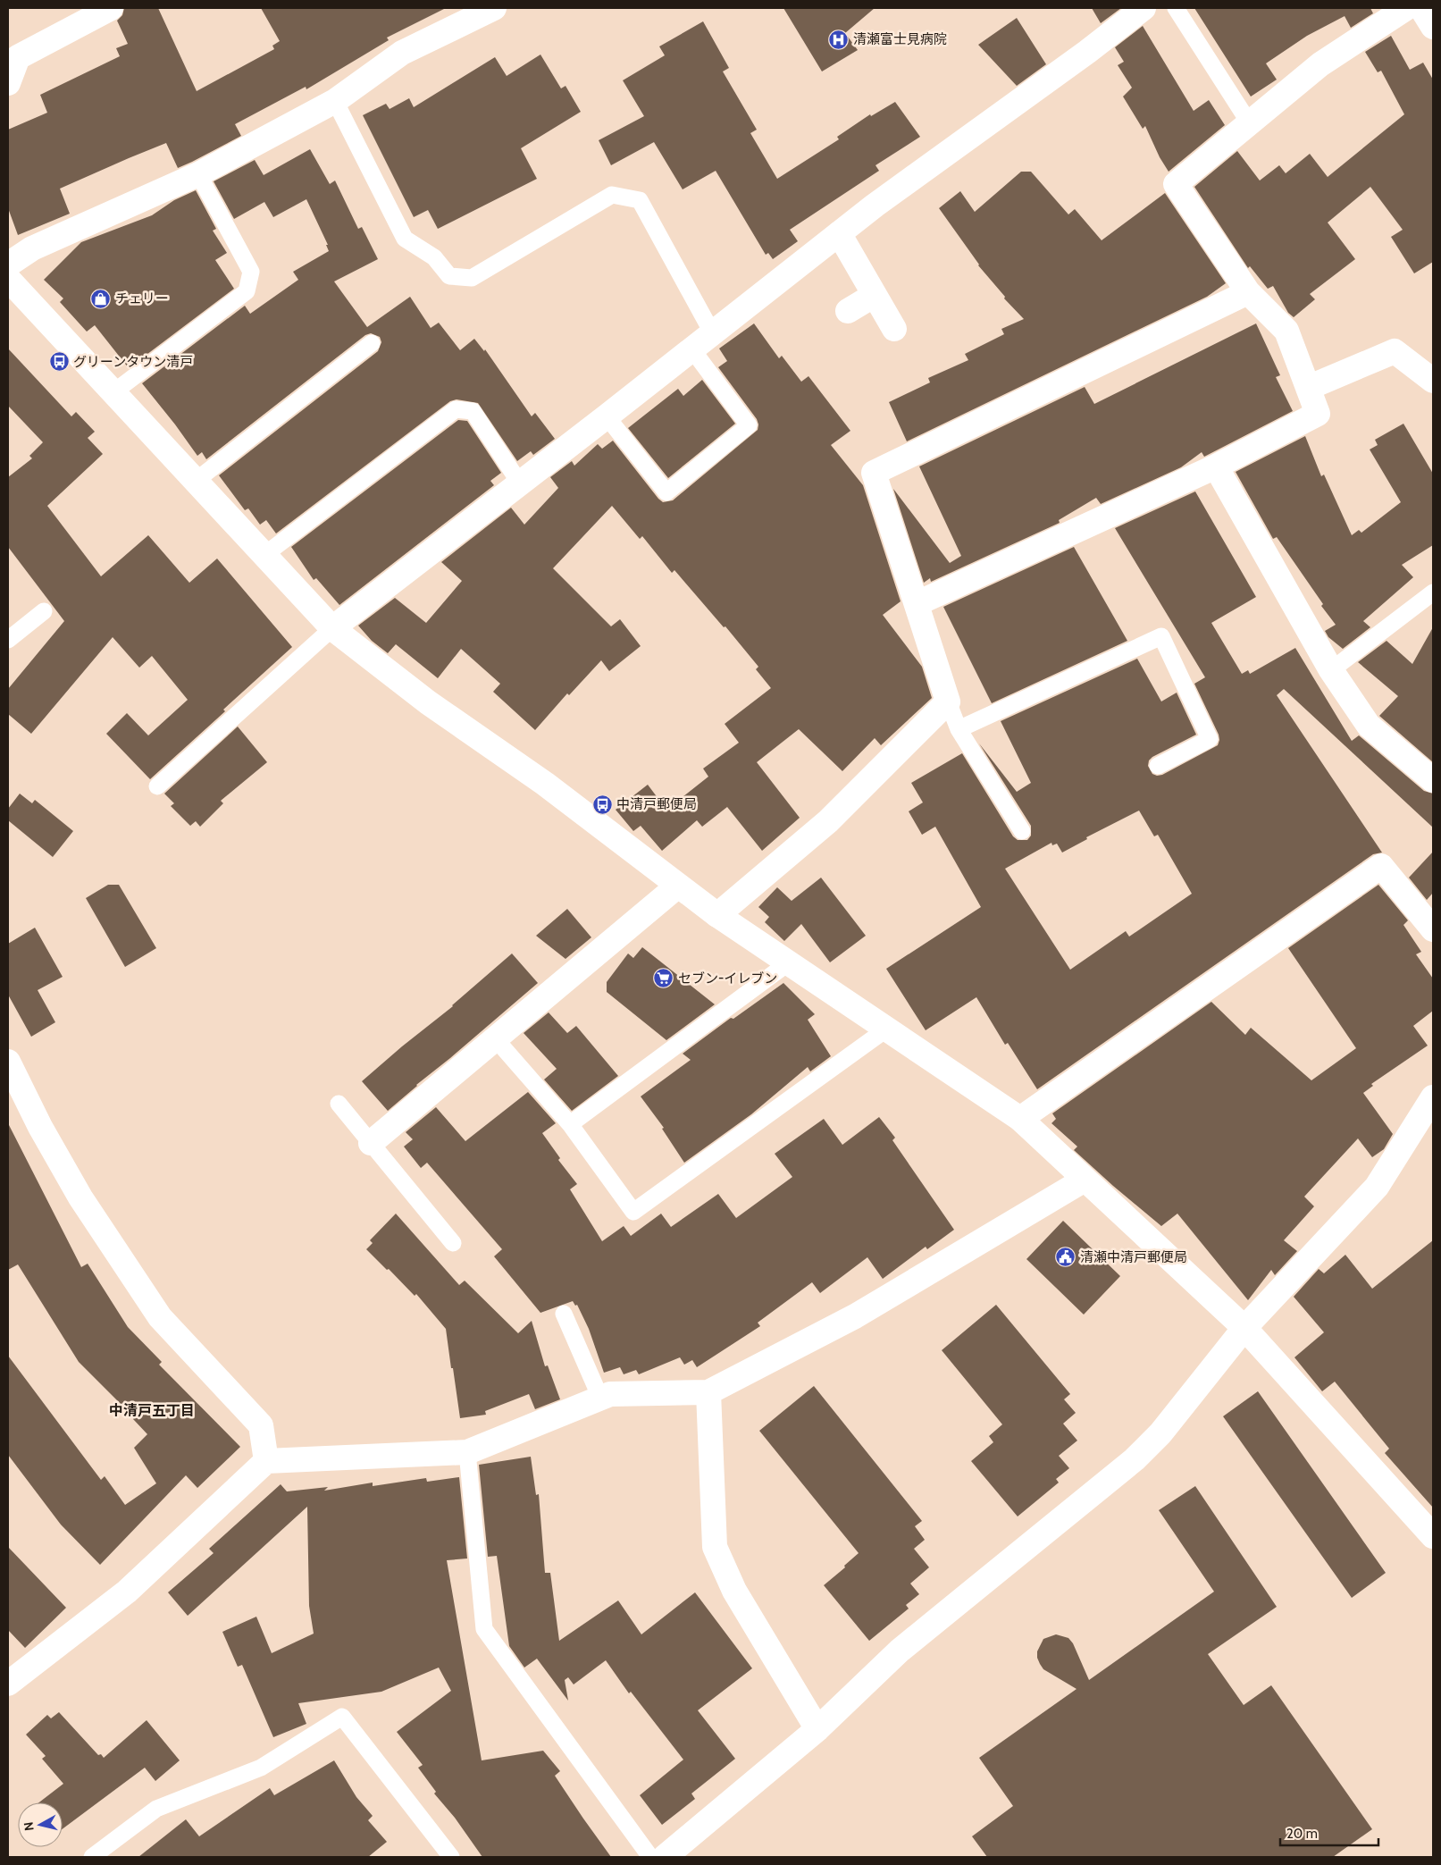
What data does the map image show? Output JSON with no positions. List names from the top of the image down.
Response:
{
  "districts": ["中清戸五丁目"],
  "places": {
    "hospital": ["清瀬富士見病院"],
    "shop": ["チェリー"],
    "bus stop": ["グリーンタウン清戸", "中清戸郵便局"],
    "supermarket": ["セブン-イレブン"],
    "public building": ["清瀬中清戸郵便局"]
  },
  "scale_bar": "20 m",
  "north": "left"
}
